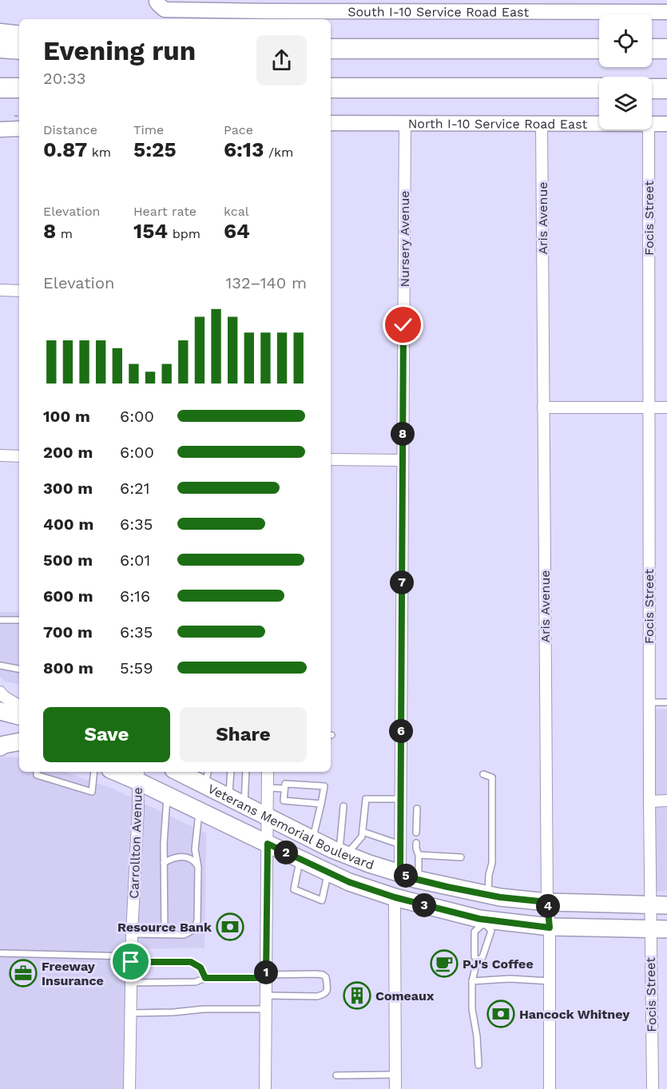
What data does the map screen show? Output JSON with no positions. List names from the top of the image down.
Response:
{
  "streets": {
    "main road": ["Veterans Memorial Boulevard"],
    "street": [
      "South I-10 Service Road East",
      "North I-10 Service Road East",
      "Aris Avenue",
      "Focis Street",
      "Nursery Avenue",
      "Carrollton Avenue"
    ]
  },
  "crossings": [
    ["North I-10 Service Road East", "Aris Avenue"],
    ["North I-10 Service Road East", "Nursery Avenue"],
    ["Aris Avenue", "Veterans Memorial Boulevard"],
    ["Focis Street", "Veterans Memorial Boulevard"],
    ["Nursery Avenue", "Veterans Memorial Boulevard"],
    ["Veterans Memorial Boulevard", "Carrollton Avenue"]
  ],
  "places": {
    "bank": ["Resource Bank", "Hancock Whitney"],
    "cafe": ["PJ's Coffee"],
    "office": ["Freeway Insurance"],
    "building": ["Comeaux"]
  },
  "page": {
    "heading": ["Evening run", "20:33"],
    "stats": [
      ["Distance", "0.87 km"],
      ["Time", "5:25"],
      ["Pace", "6:13 /km"],
      ["Elevation", "8 m"],
      ["Heart rate", "154 bpm"],
      ["kcal", "64"]
    ],
    "chart": ["Elevation", "132–140 m"],
    "list": [
      {
        "name": "100 m",
        "note": "6:00"
      },
      {
        "name": "200 m",
        "note": "6:00"
      },
      {
        "name": "300 m",
        "note": "6:21"
      },
      {
        "name": "400 m",
        "note": "6:35"
      },
      {
        "name": "500 m",
        "note": "6:01"
      },
      {
        "name": "600 m",
        "note": "6:16"
      },
      {
        "name": "700 m",
        "note": "6:35"
      },
      {
        "name": "800 m",
        "note": "5:59"
      }
    ],
    "pins": [
      "8",
      "7",
      "6",
      "2",
      "5",
      "3",
      "4",
      "1"
    ],
    "buttons": ["Save", "Share"]
  }
}
